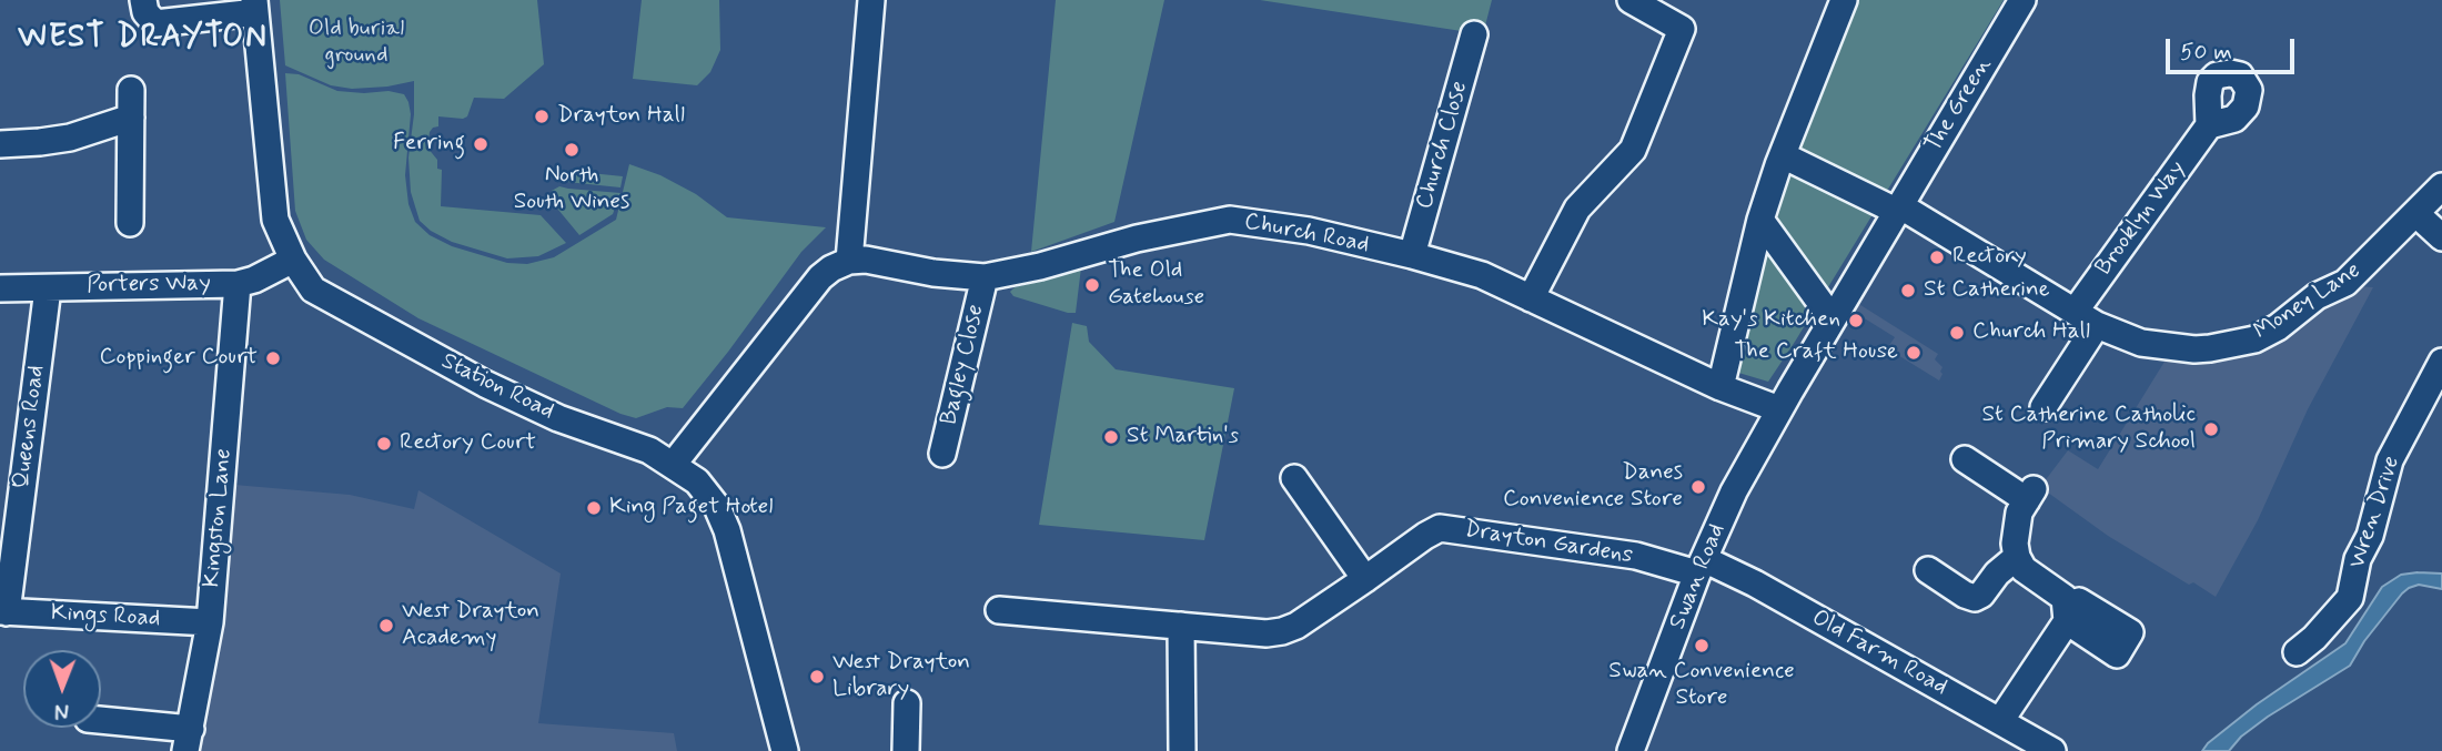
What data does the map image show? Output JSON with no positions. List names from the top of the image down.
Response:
{
  "streets": {
    "street": [
      "The Green",
      "Church Close",
      "Brooklyn Way",
      "Church Road",
      "Porters Way",
      "Money Lane",
      "Bagley Close",
      "Station Road",
      "Queens Road",
      "Wren Drive",
      "Kingston Lane",
      "Drayton Gardens",
      "Swan Road",
      "Kings Road",
      "Old Farm Road"
    ]
  },
  "crossings": [
    ["The Green", "Church Road"],
    ["The Green", "Money Lane"],
    ["The Green", "Swan Road"],
    ["Church Close", "Church Road"],
    ["Brooklyn Way", "Money Lane"],
    ["Church Road", "Bagley Close"],
    ["Church Road", "Swan Road"],
    ["Porters Way", "Station Road"],
    ["Porters Way", "Queens Road"],
    ["Porters Way", "Kingston Lane"],
    ["Queens Road", "Kings Road"],
    ["Kingston Lane", "Kings Road"],
    ["Drayton Gardens", "Swan Road"],
    ["Drayton Gardens", "Old Farm Road"],
    ["Swan Road", "Old Farm Road"]
  ],
  "districts": ["WEST DRAYTON"],
  "parks": ["Old burial ground"],
  "places": [
    "Drayton Hall",
    "Ferring",
    "North South Wines",
    "Rectory",
    "The Old Gatehouse",
    "St Catherine",
    "Kay's Kitchen",
    "Church Hall",
    "The Craft House",
    "Coppinger Court",
    "St Catherine Catholic Primary School",
    "St Martin's",
    "Rectory Court",
    "Danes Convenience Store",
    "King Paget Hotel",
    "West Drayton Academy",
    "Swan Convenience Store",
    "West Drayton Library"
  ],
  "scale_bar": "50 m",
  "north": "bottom"
}
